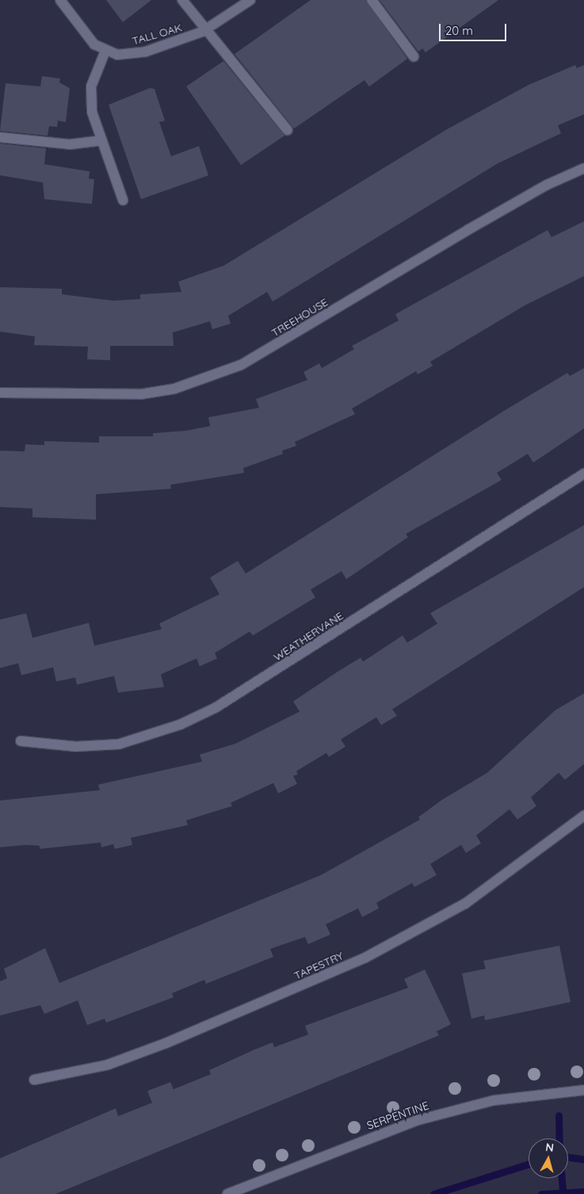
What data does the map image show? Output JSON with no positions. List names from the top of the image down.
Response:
{
  "streets": {
    "street": [
      "TALL OAK",
      "TREEHOUSE",
      "WEATHERVANE",
      "TAPESTRY",
      "SERPENTINE"
    ]
  },
  "scale_bar": "20 m",
  "north": "top"
}
